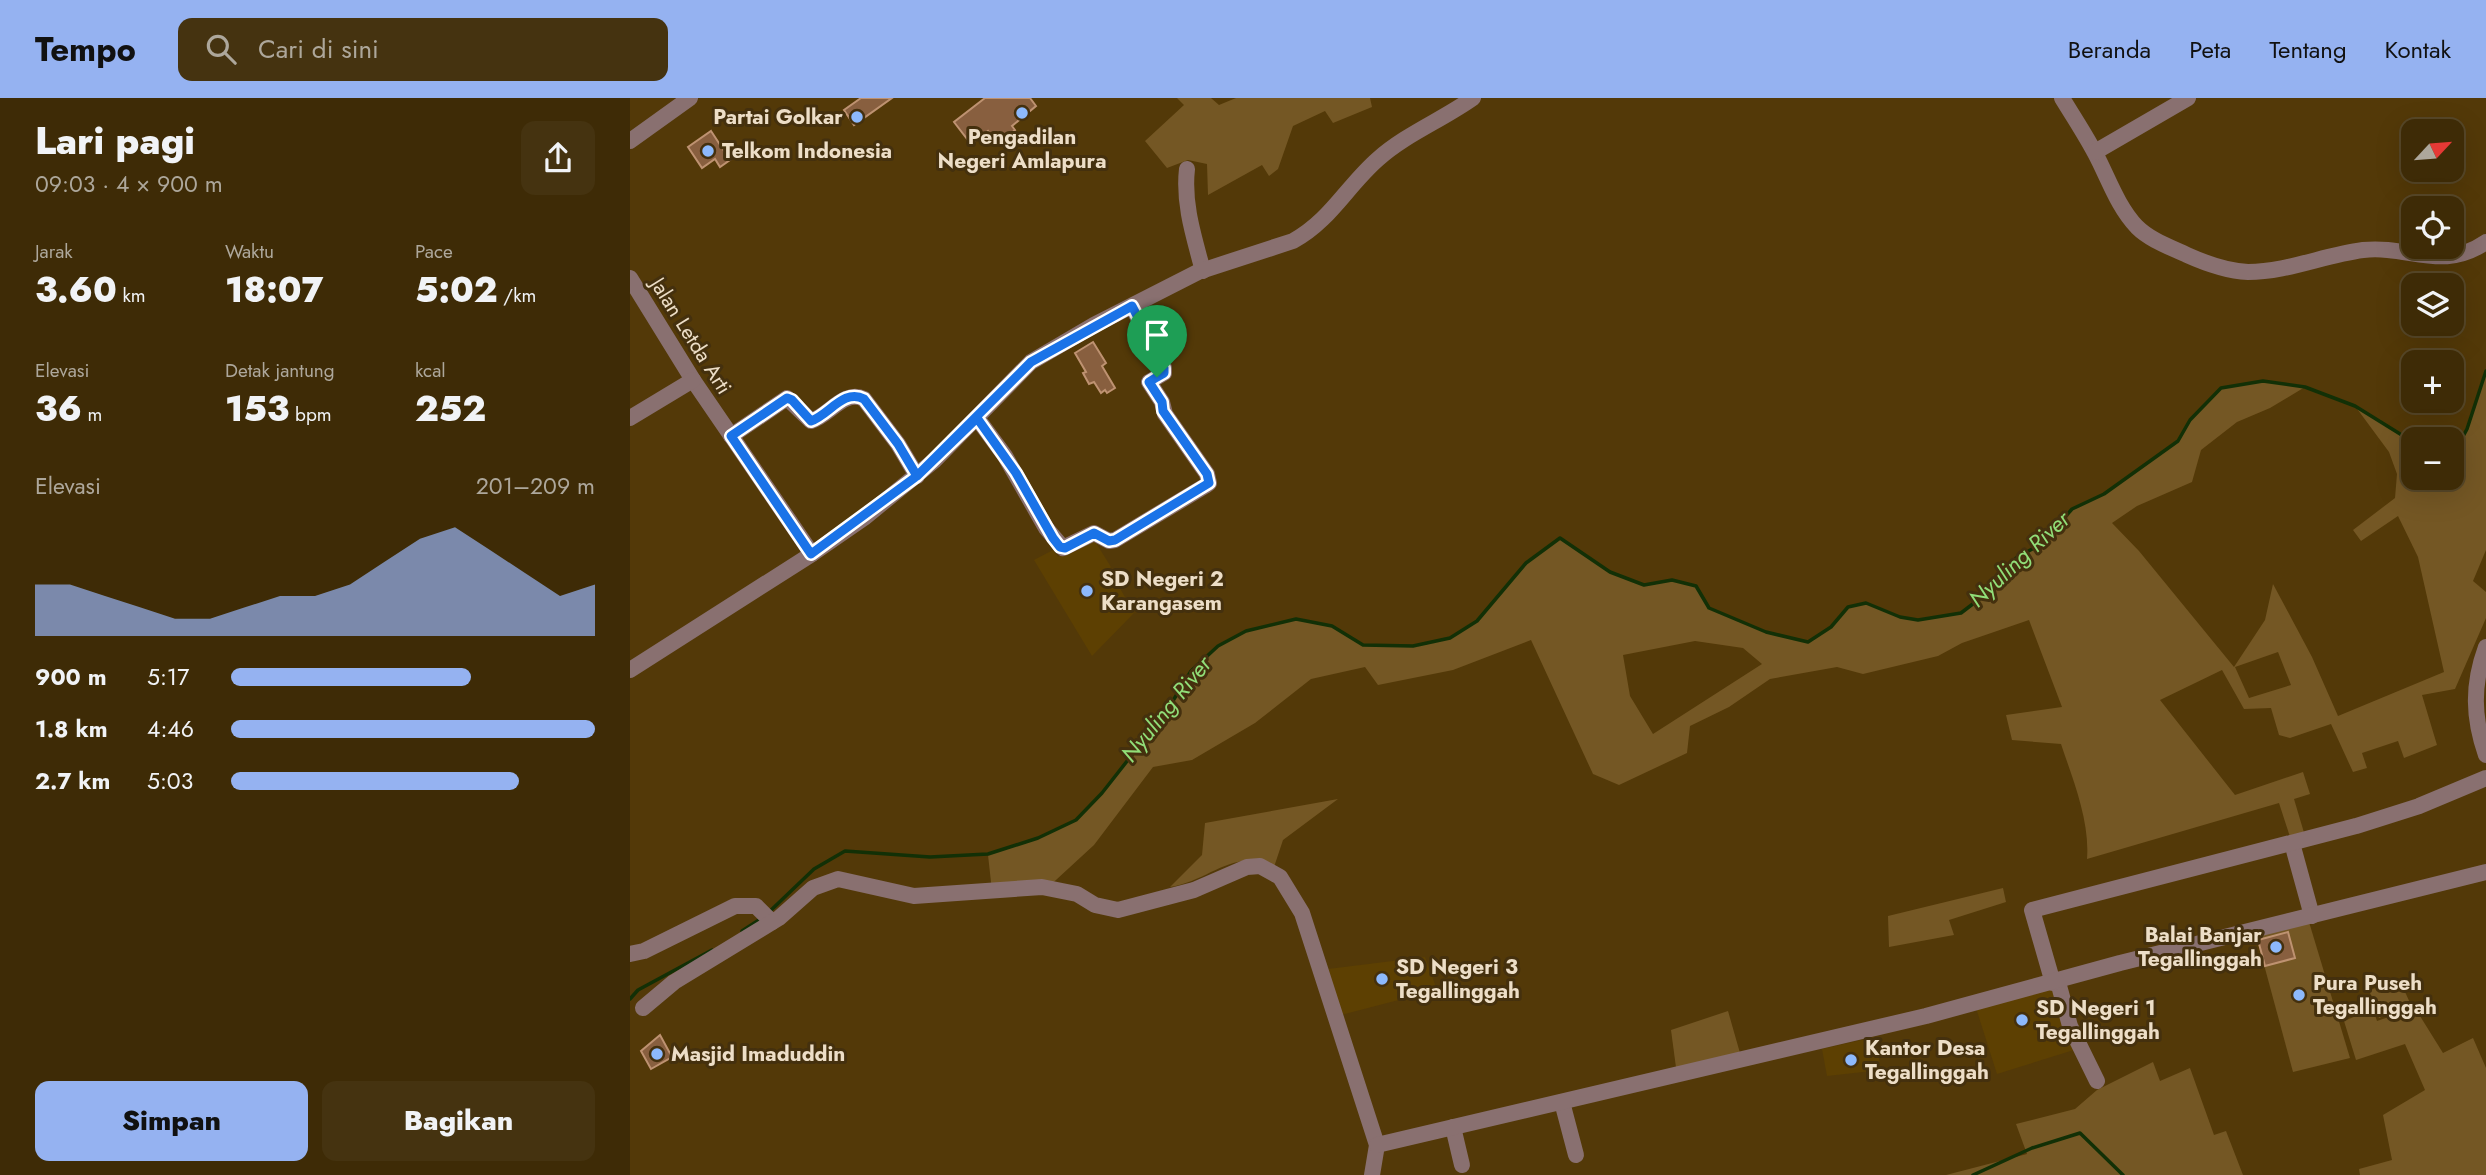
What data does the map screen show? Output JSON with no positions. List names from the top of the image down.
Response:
{
  "streets": {
    "street": ["Jalan Letda Arti"]
  },
  "water": ["Nyuling River"],
  "places": [
    "Pengadilan Negeri Amlapura",
    "Partai Golkar",
    "Telkom Indonesia",
    "SD Negeri 2 Karangasem",
    "Balai Banjar Tegallinggah",
    "SD Negeri 3 Tegallinggah",
    "Pura Puseh Tegallinggah",
    "SD Negeri 1 Tegallinggah",
    "Masjid Imaduddin",
    "Kantor Desa Tegallinggah"
  ],
  "north": "top right",
  "page": {
    "header": "Tempo",
    "search": "Cari di sini",
    "nav": [
      "Beranda",
      "Peta",
      "Tentang",
      "Kontak"
    ],
    "heading": ["Lari pagi", "09:03 · 4 × 900 m"],
    "map_buttons": ["+", "−"],
    "stats": [
      ["Jarak", "3.60 km"],
      ["Waktu", "18:07"],
      ["Pace", "5:02 /km"],
      ["Elevasi", "36 m"],
      ["Detak jantung", "153 bpm"],
      ["kcal", "252"]
    ],
    "chart": ["Elevasi", "201–209 m"],
    "list": [
      {
        "name": "900 m",
        "note": "5:17"
      },
      {
        "name": "1.8 km",
        "note": "4:46"
      },
      {
        "name": "2.7 km",
        "note": "5:03"
      }
    ],
    "buttons": ["Simpan", "Bagikan"]
  }
}
